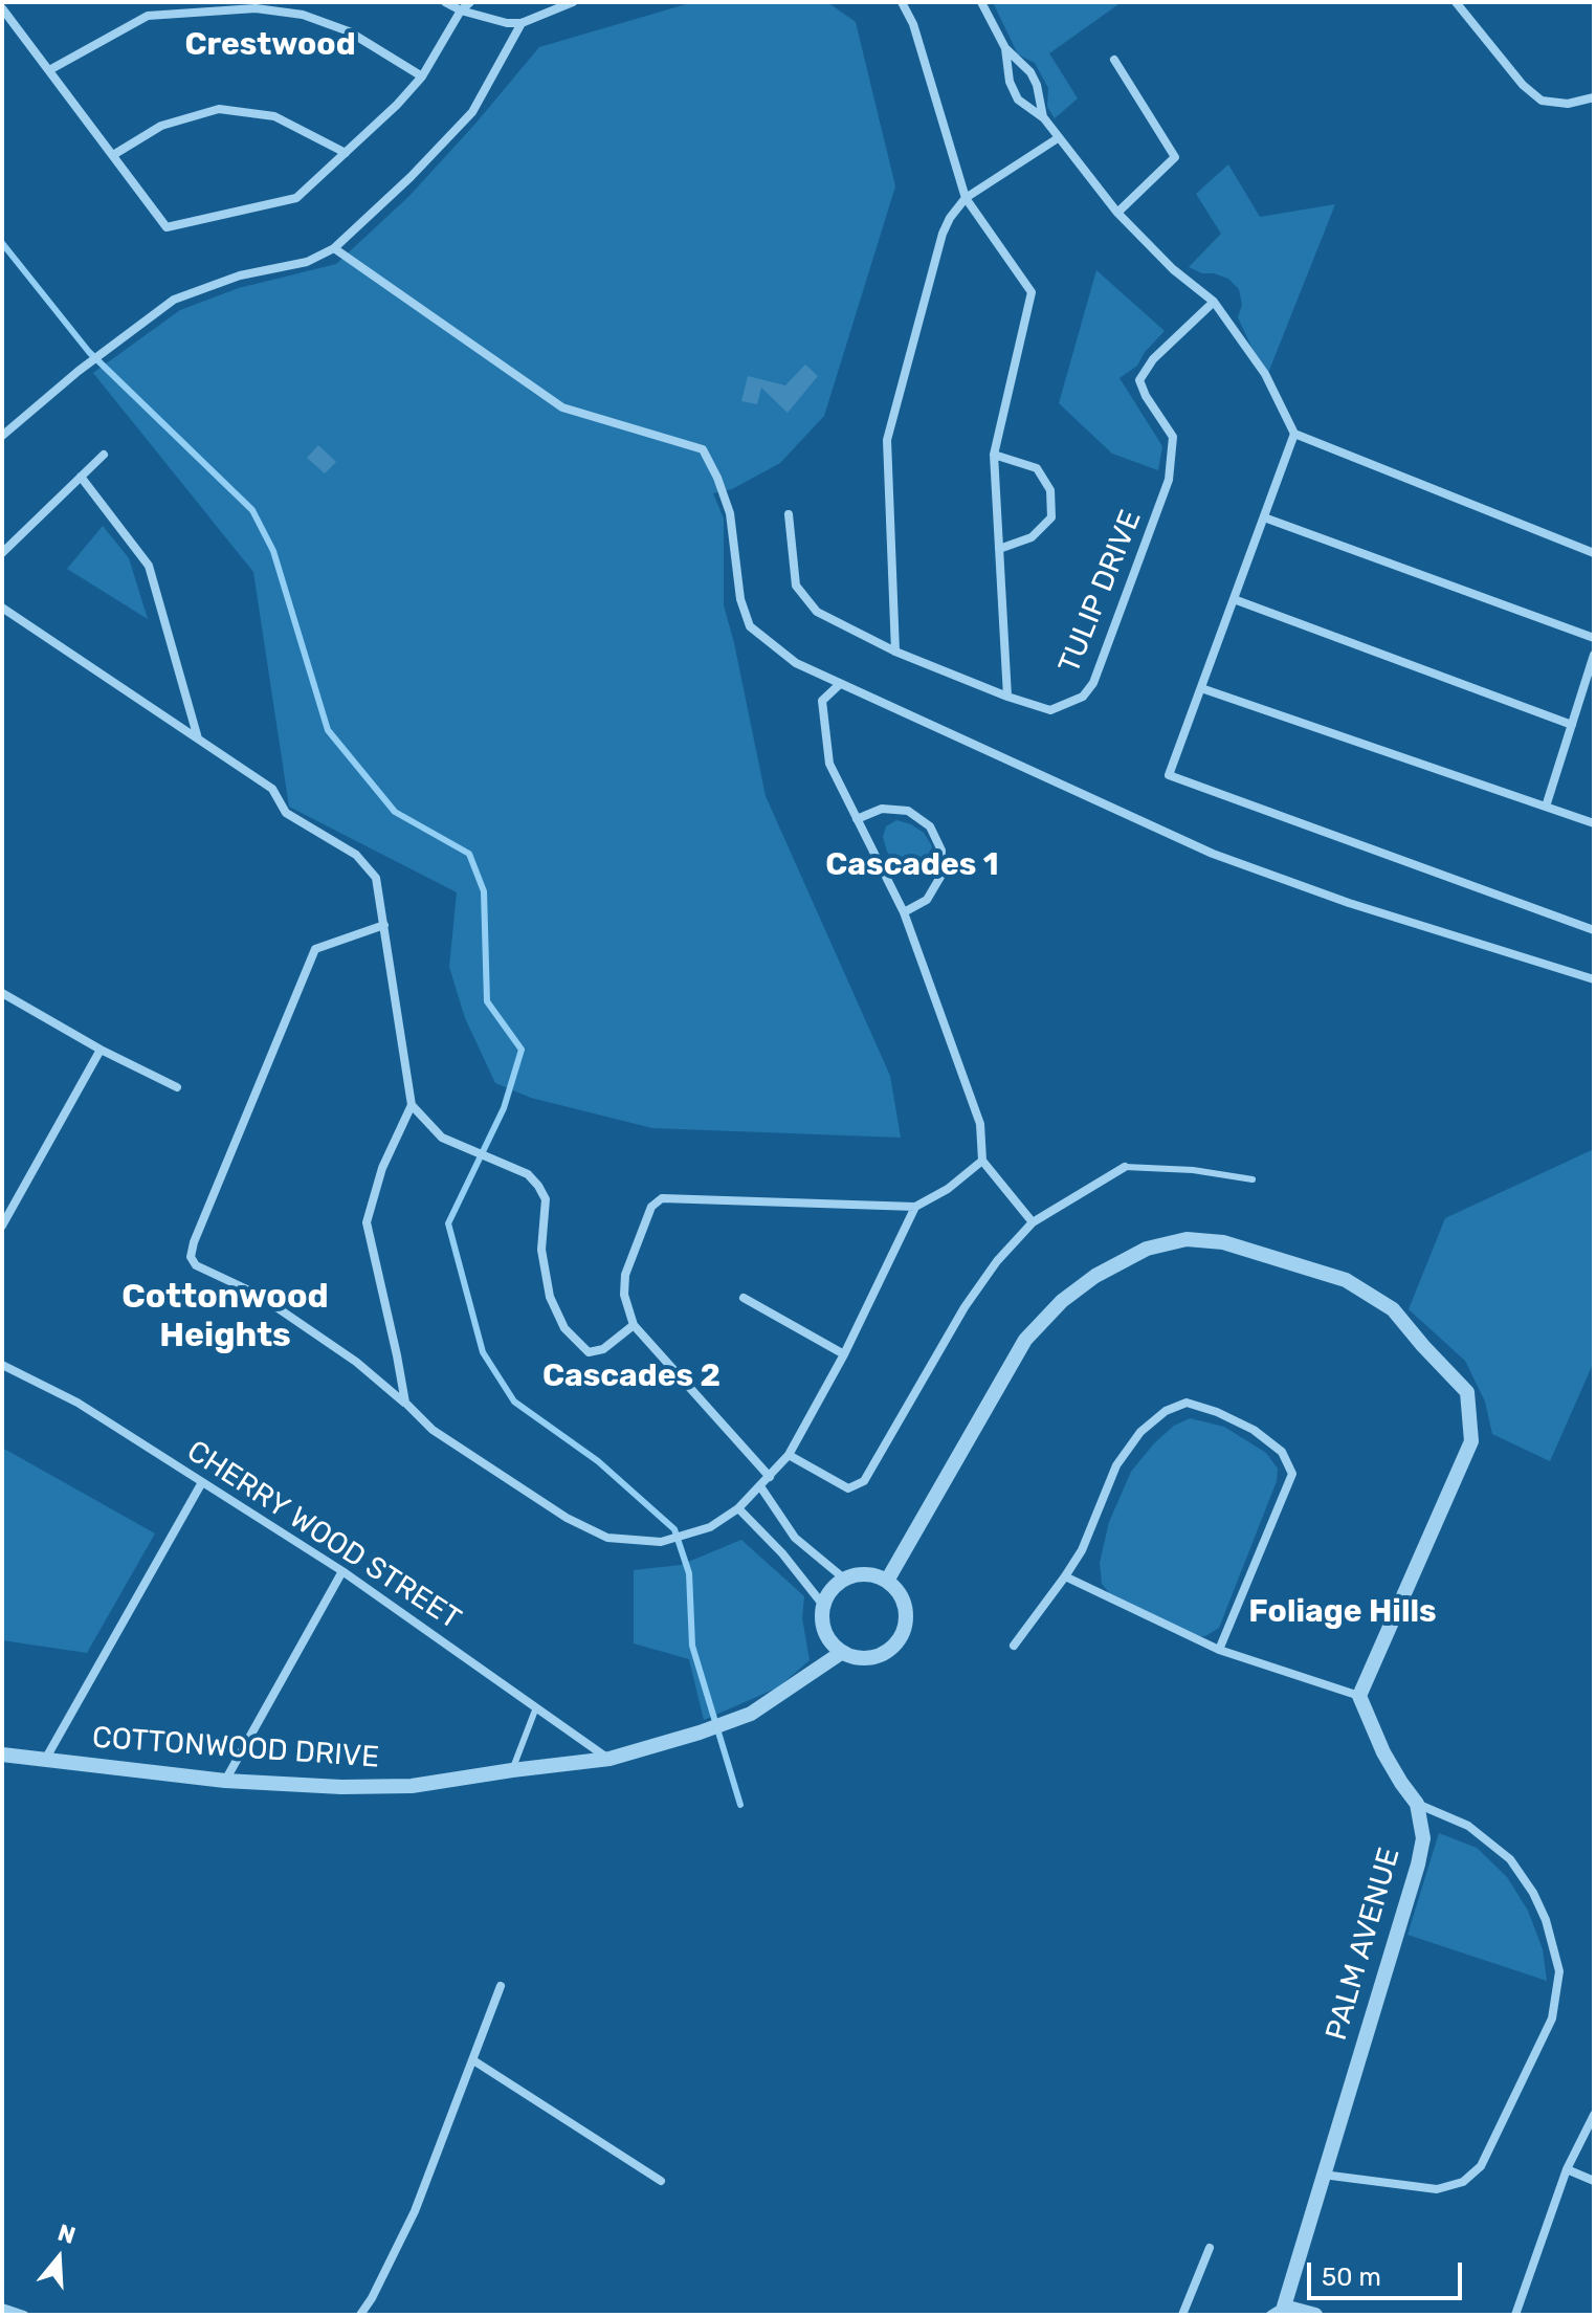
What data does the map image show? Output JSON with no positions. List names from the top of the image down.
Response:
{
  "streets": {
    "street": [
      "TULIP DRIVE",
      "CHERRY WOOD STREET",
      "COTTONWOOD DRIVE",
      "PALM AVENUE"
    ]
  },
  "crossings": [
    ["CHERRY WOOD STREET", "COTTONWOOD DRIVE"]
  ],
  "districts": [
    "Crestwood",
    "Cascades 1",
    "Cottonwood Heights",
    "Cascades 2",
    "Foliage Hills"
  ],
  "scale_bar": "50 m",
  "north": "top"
}
